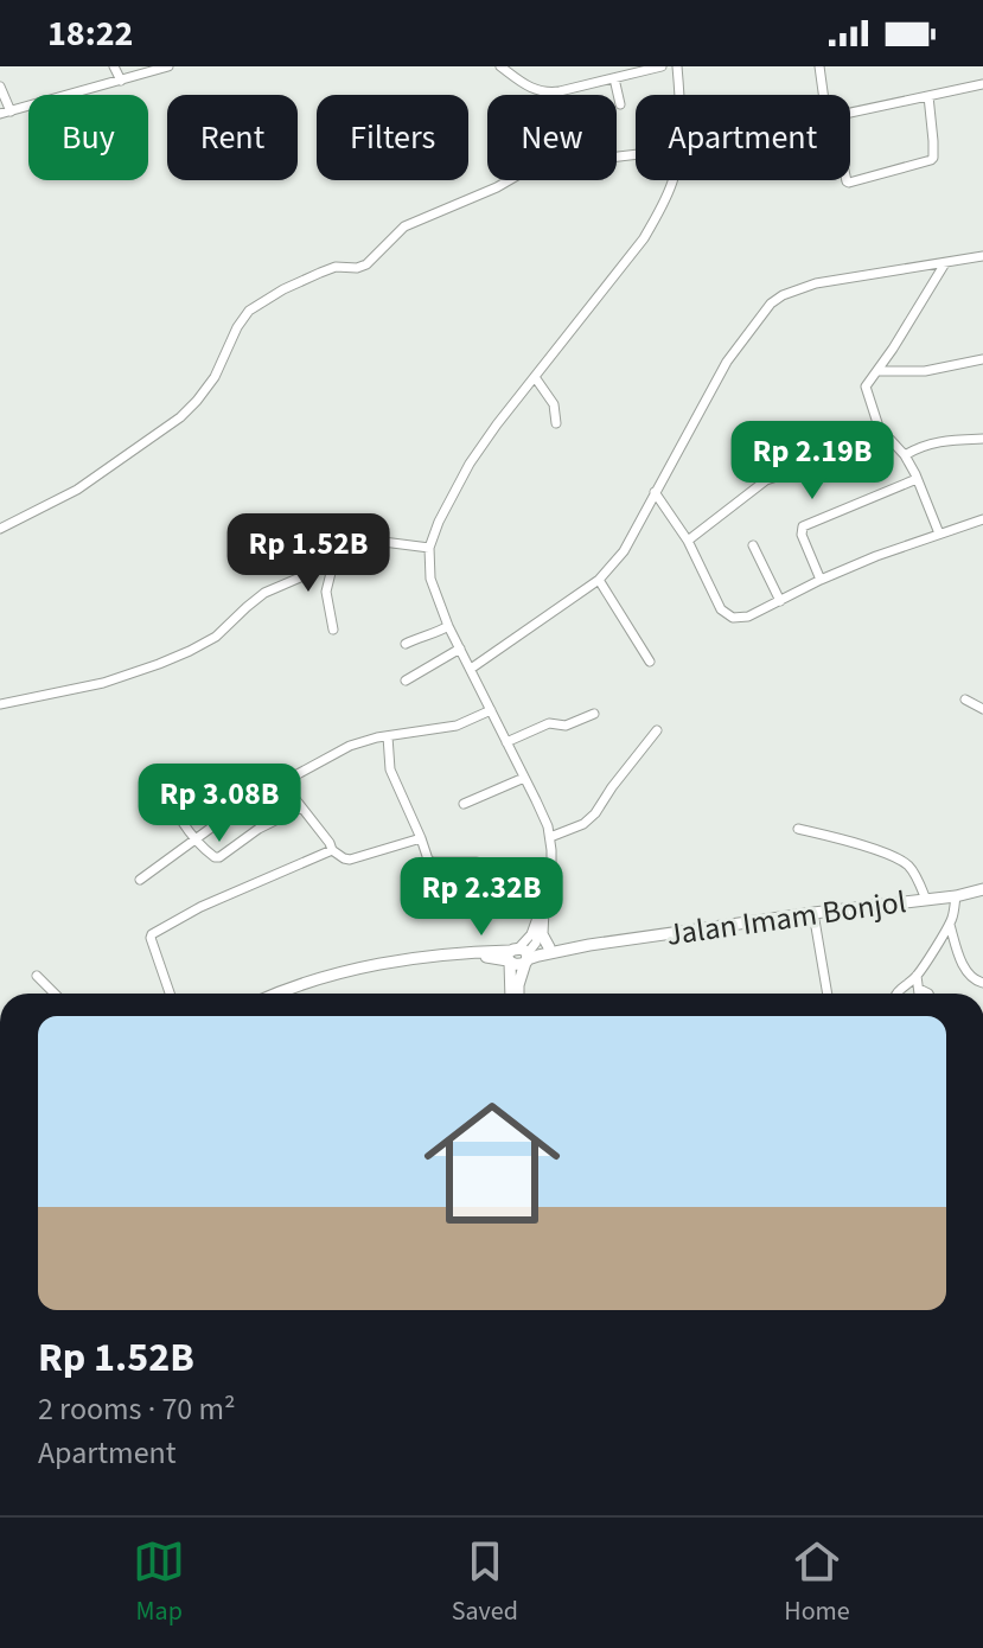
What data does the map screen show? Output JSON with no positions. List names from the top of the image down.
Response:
{
  "streets": {
    "main road": ["Jalan Imam Bonjol"]
  },
  "page": {
    "status": "18:22",
    "chip": [
      "Buy",
      "Rent",
      "Filters",
      "New",
      "Apartment"
    ],
    "price": [
      "Rp 2.19B",
      "Rp 1.52B",
      "Rp 3.08B",
      "Rp 2.32B"
    ],
    "list": [
      {
        "name": "Rp 1.52B",
        "note": "2 rooms · 70 m² · Apartment"
      }
    ],
    "tabs": ["Map", "Saved", "Home"]
  }
}
